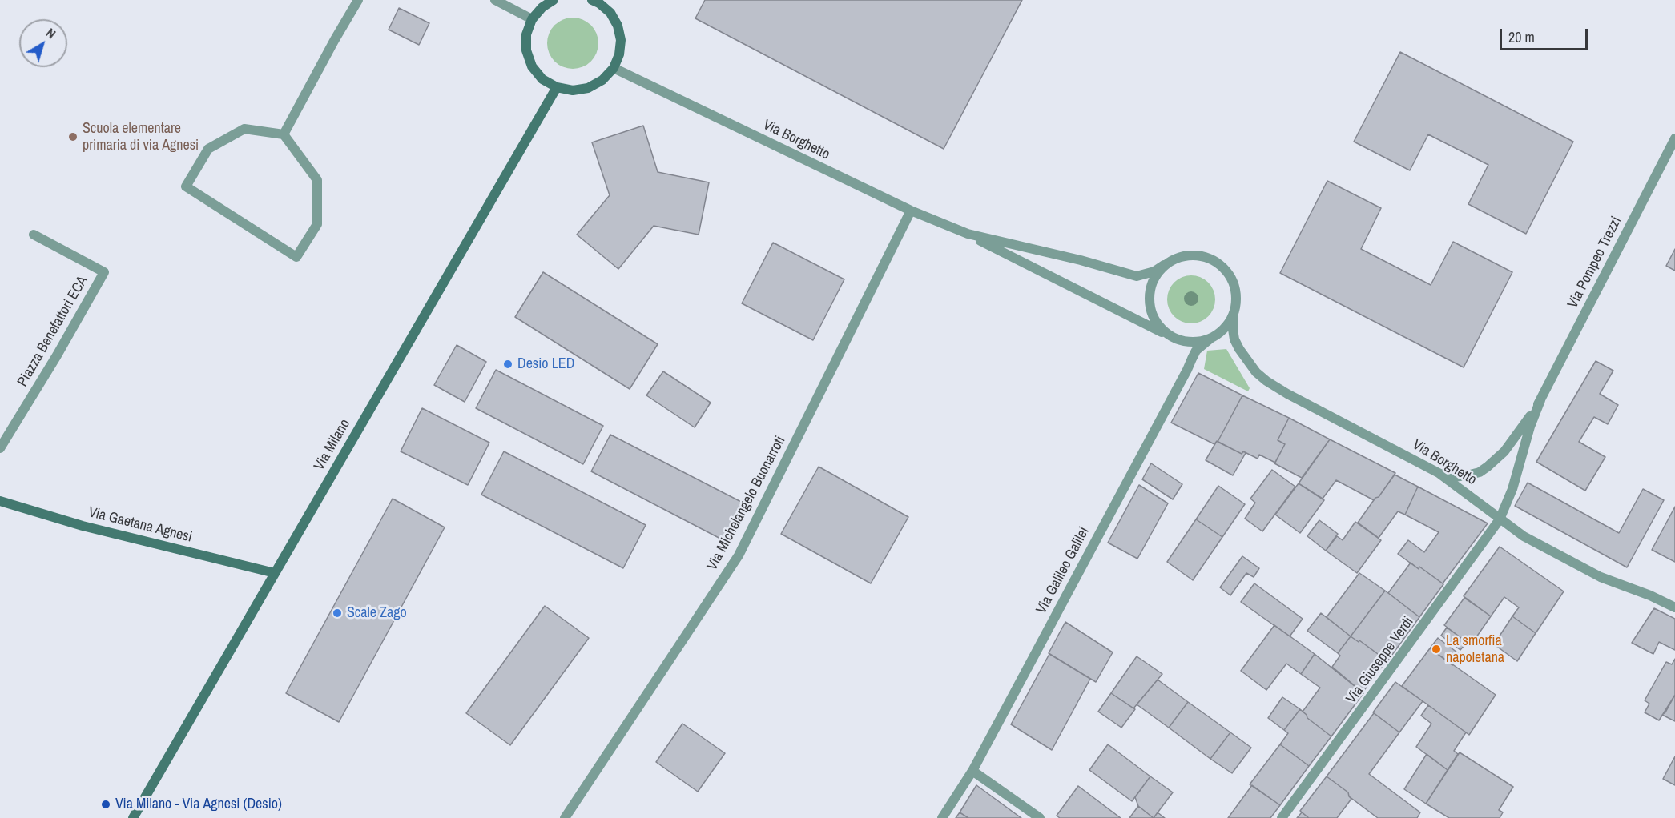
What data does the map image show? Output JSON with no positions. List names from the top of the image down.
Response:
{
  "streets": {
    "main road": ["Via Milano", "Via Gaetana Agnesi"],
    "street": [
      "Via Borghetto",
      "Via Pompeo Trezzi",
      "Piazza Benefattori ECA",
      "Via Michelangelo Buonarroti",
      "Via Galileo Galilei",
      "Via Giuseppe Verdi"
    ]
  },
  "crossings": [
    ["Via Borghetto", "Via Pompeo Trezzi"],
    ["Via Borghetto", "Via Michelangelo Buonarroti"],
    ["Via Borghetto", "Via Galileo Galilei"],
    ["Via Borghetto", "Via Giuseppe Verdi"],
    ["Via Pompeo Trezzi", "Via Giuseppe Verdi"],
    ["Via Milano", "Via Gaetana Agnesi"]
  ],
  "places": [
    "Scuola elementare primaria di via Agnesi",
    "Desio LED",
    "Scale Zago",
    "La smorfia napoletana",
    "Via Milano - Via Agnesi (Desio)"
  ],
  "scale_bar": "20 m",
  "north": "top right"
}
